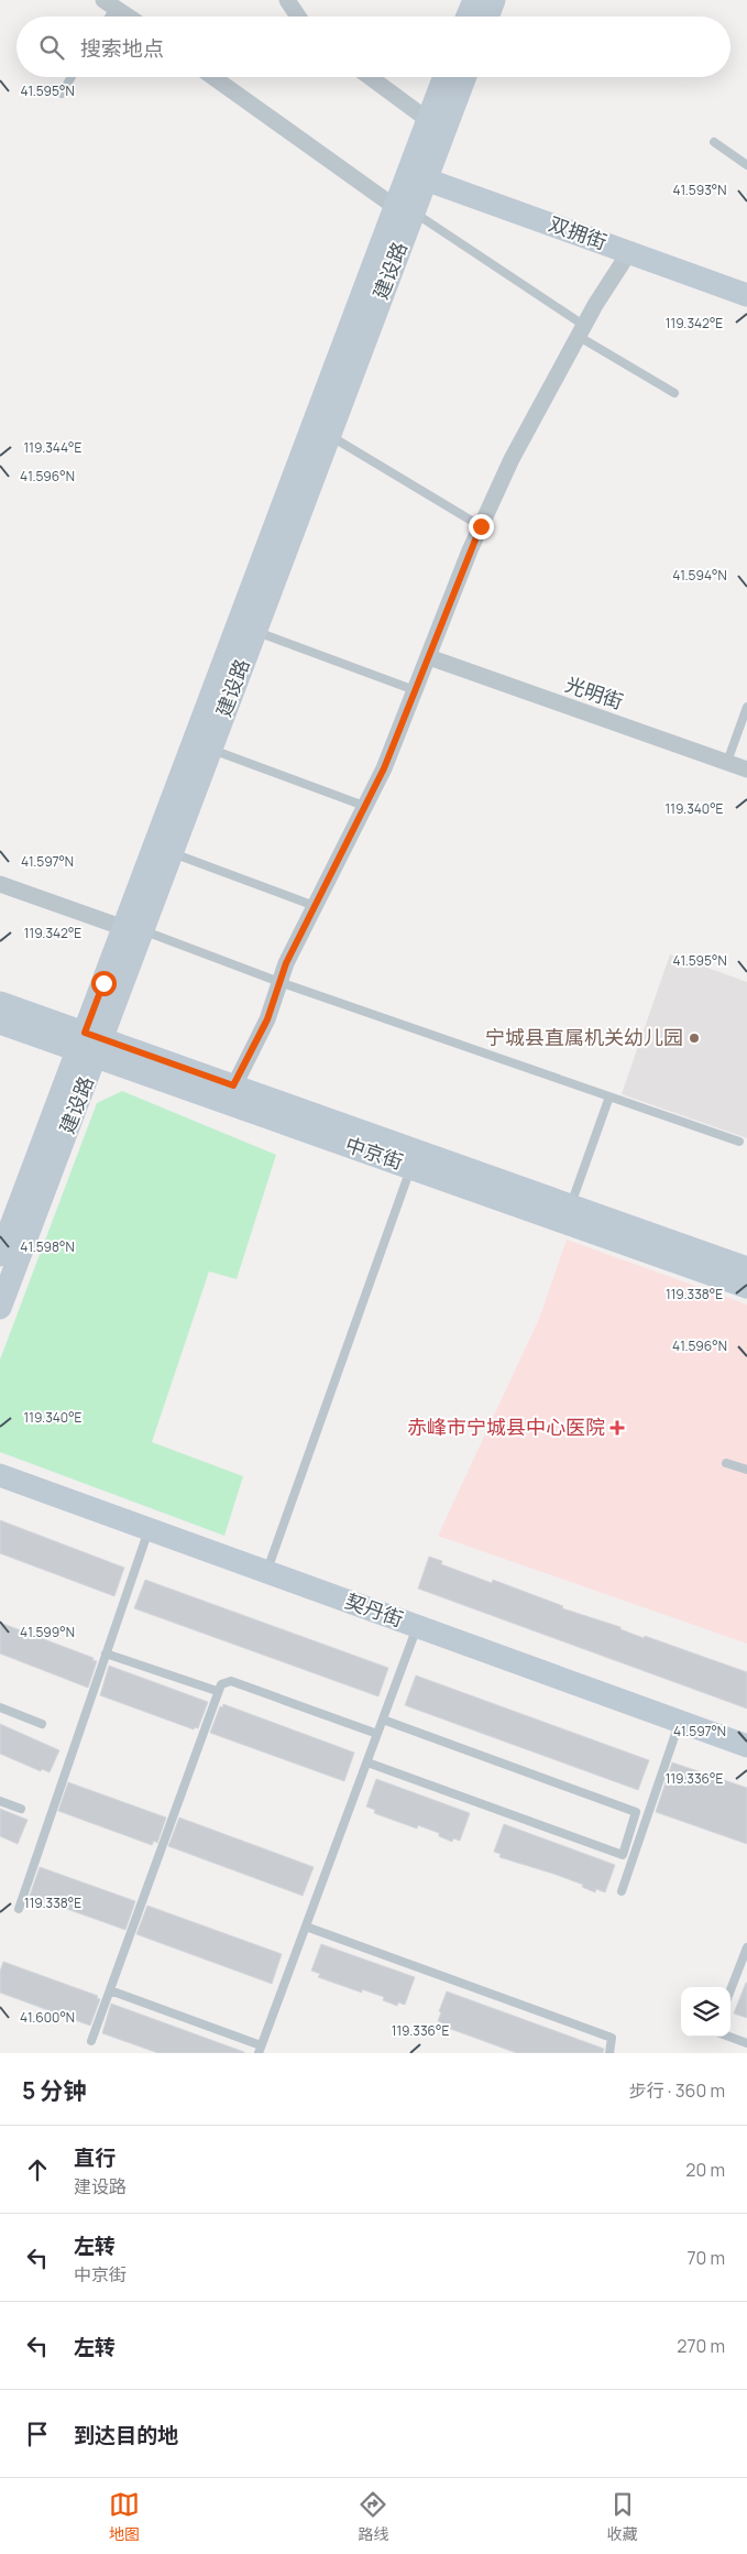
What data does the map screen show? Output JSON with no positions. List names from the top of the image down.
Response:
{
  "streets": {
    "main road": [
      "双拥街",
      "建设路",
      "中京街",
      "契丹街"
    ],
    "street": ["光明街"]
  },
  "crossings": [
    ["双拥街", "建设路"],
    ["建设路", "中京街"]
  ],
  "places": {
    "other": ["宁城县直属机关幼儿园"],
    "health": ["赤峰市宁城县中心医院"]
  },
  "page": {
    "search": "搜索地点",
    "heading": ["5 分钟", "步行 · 360 m"],
    "list": [
      ["直行", "建设路", "20 m"],
      ["左转", "中京街", "70 m"],
      ["左转", "270 m"],
      "到达目的地"
    ],
    "nav": ["地图", "路线", "收藏"]
  },
  "coordinates": [
    "41.595°N",
    "41.593°N",
    "119.342°E",
    "119.344°E",
    "41.596°N",
    "41.594°N",
    "119.340°E",
    "41.597°N",
    "41.598°N",
    "119.338°E",
    "41.599°N",
    "119.336°E",
    "41.600°N"
  ]
}
